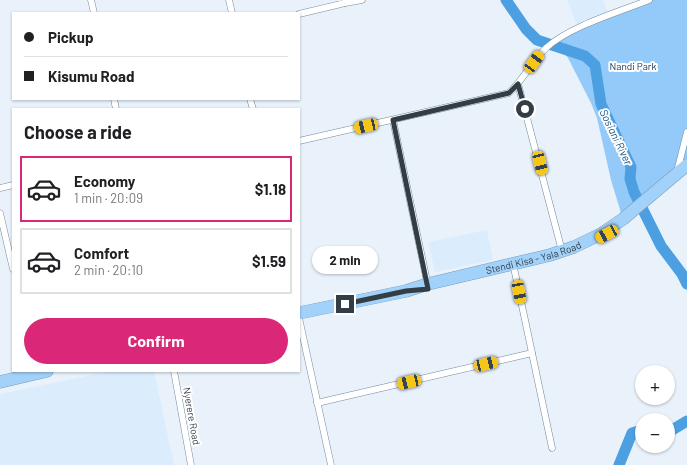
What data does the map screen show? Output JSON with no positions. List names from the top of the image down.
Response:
{
  "streets": {
    "highway": ["Stendi Kisa - Yala Road"],
    "street": ["Nyerere Road"]
  },
  "water": ["Sosiani River"],
  "parks": ["Nandi Park"],
  "page": {
    "banner": ["Pickup", "Kisumu Road"],
    "heading": "Choose a ride",
    "list": [
      {
        "name": "Economy",
        "note": "1 min · 20:09",
        "value": "$1.18"
      },
      {
        "name": "Comfort",
        "note": "2 min · 20:10",
        "value": "$1.59"
      }
    ],
    "bubble": "2 min",
    "buttons": "Confirm",
    "map_buttons": ["+", "−"]
  }
}
